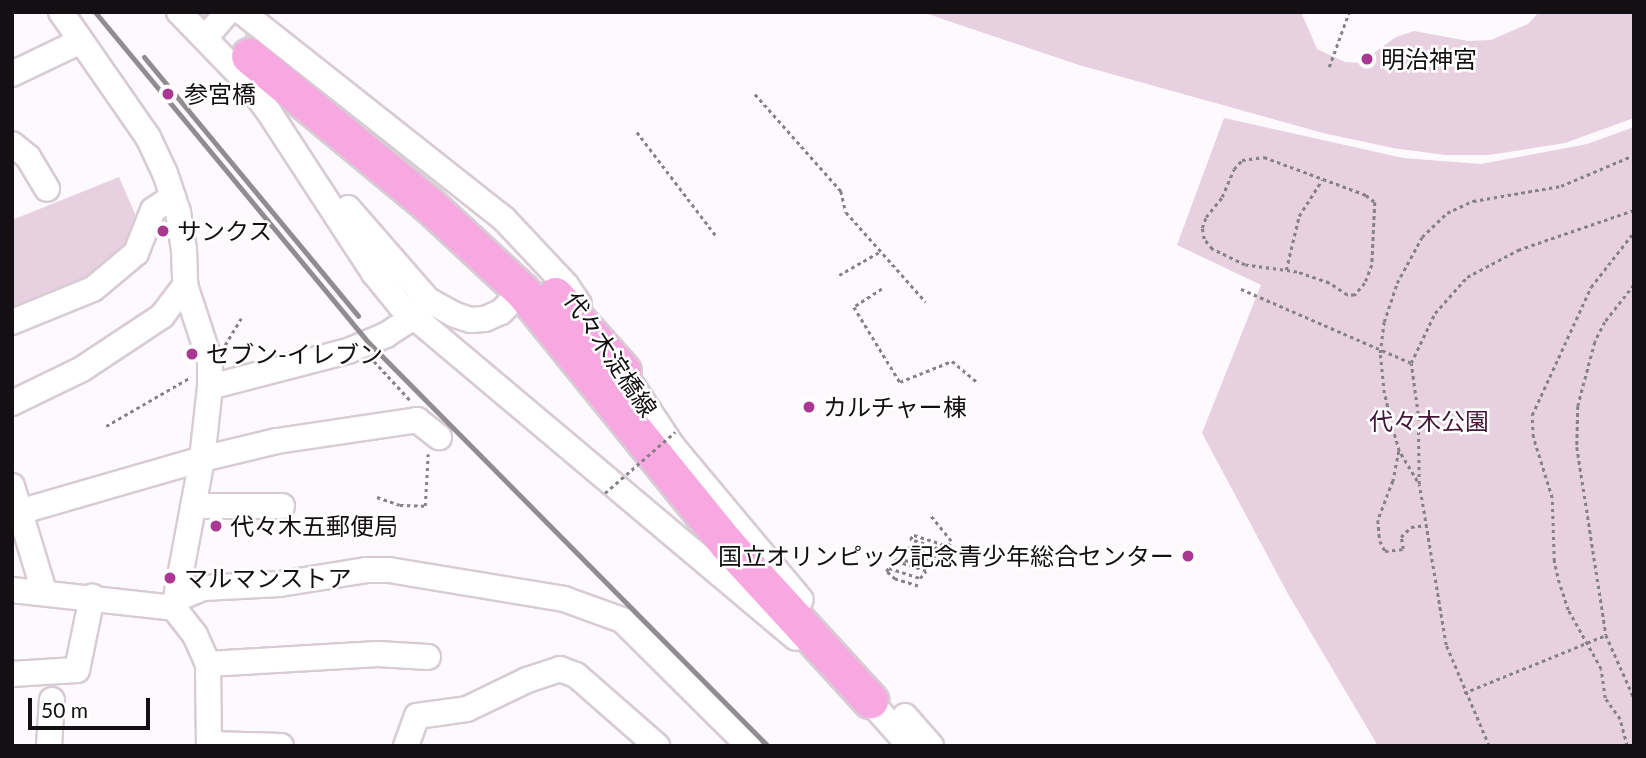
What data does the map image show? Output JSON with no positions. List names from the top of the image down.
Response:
{
  "streets": {
    "street": ["代々木淀橋線"]
  },
  "parks": ["代々木公園"],
  "places": [
    "明治神宮",
    "参宮橋",
    "サンクス",
    "セブン-イレブン",
    "カルチャー棟",
    "代々木五郵便局",
    "国立オリンピック記念青少年総合センター",
    "マルマンストア"
  ],
  "scale_bar": "50 m"
}
